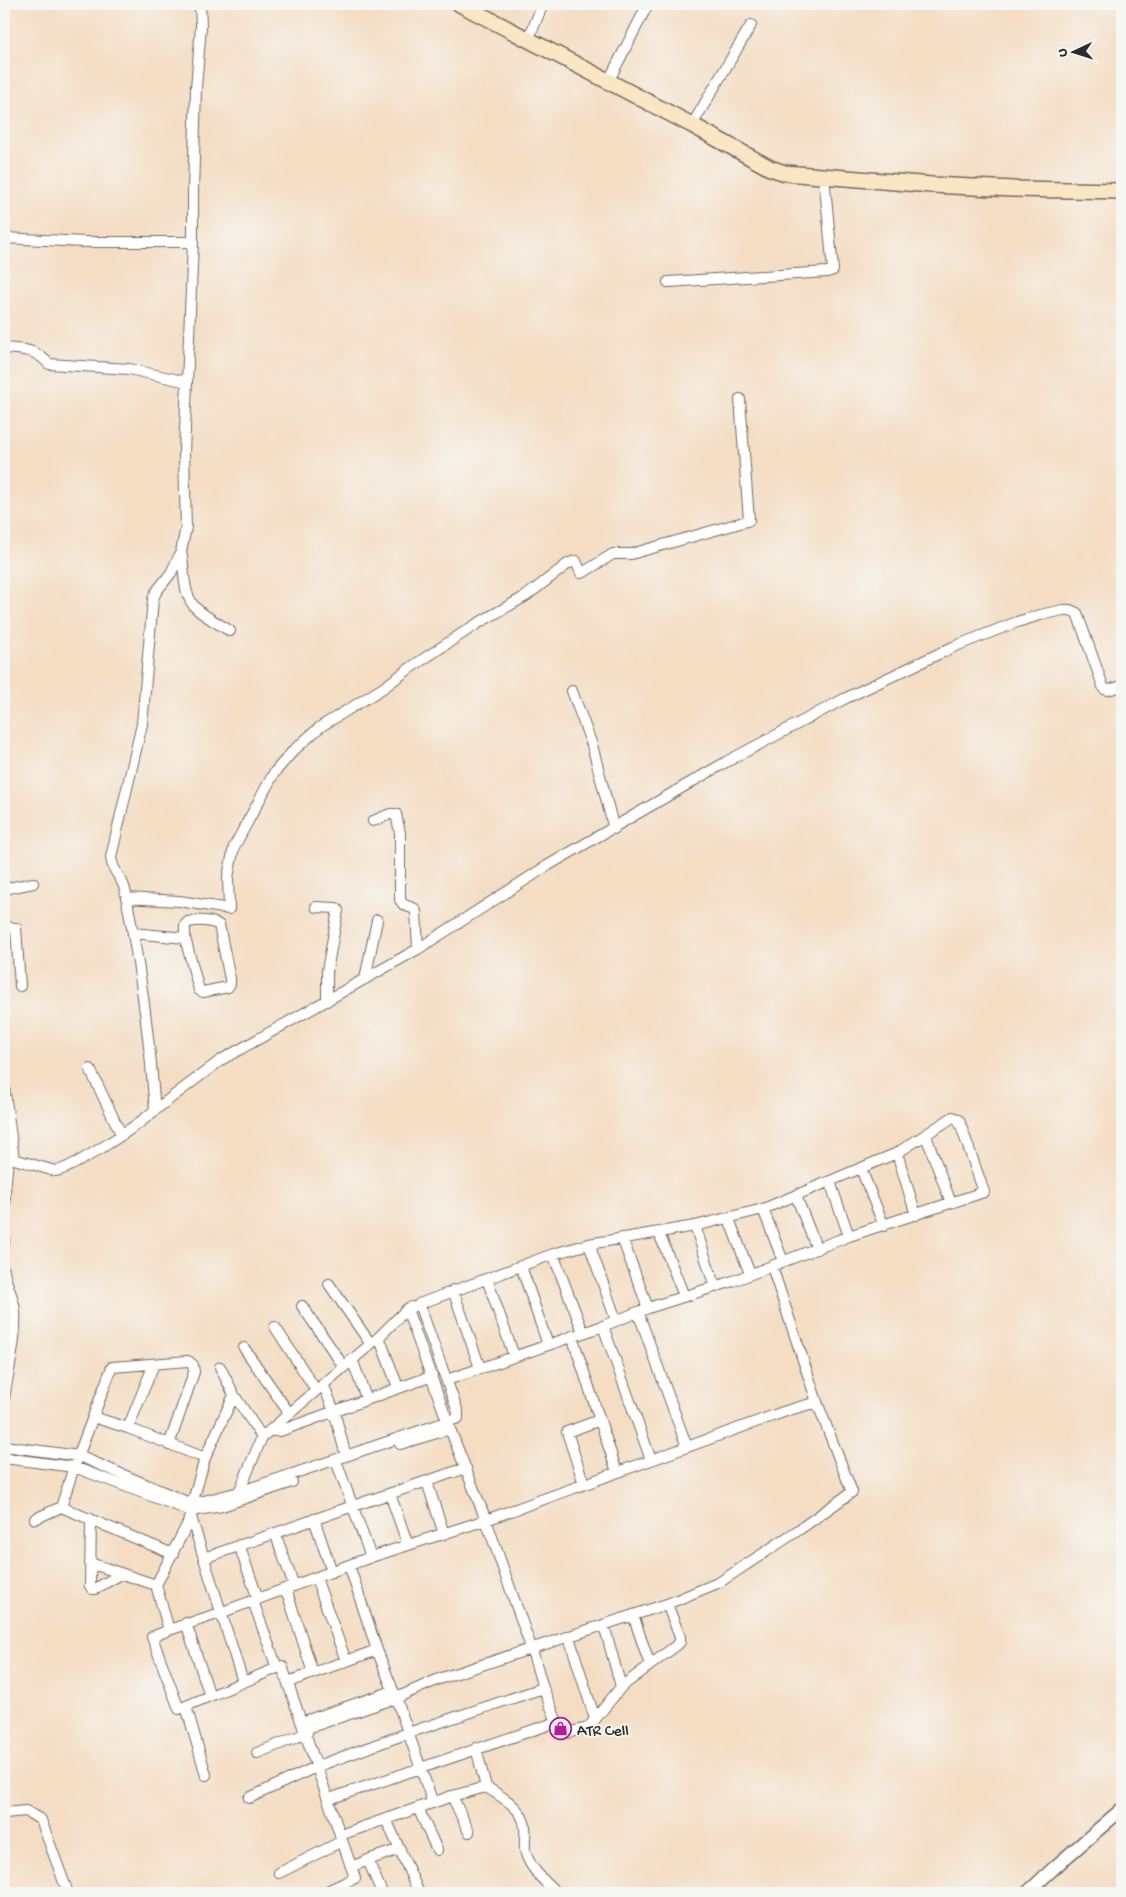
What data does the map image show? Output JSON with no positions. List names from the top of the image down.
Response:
{
  "places": {
    "shop": ["ATR Cell"]
  },
  "north": "left"
}
